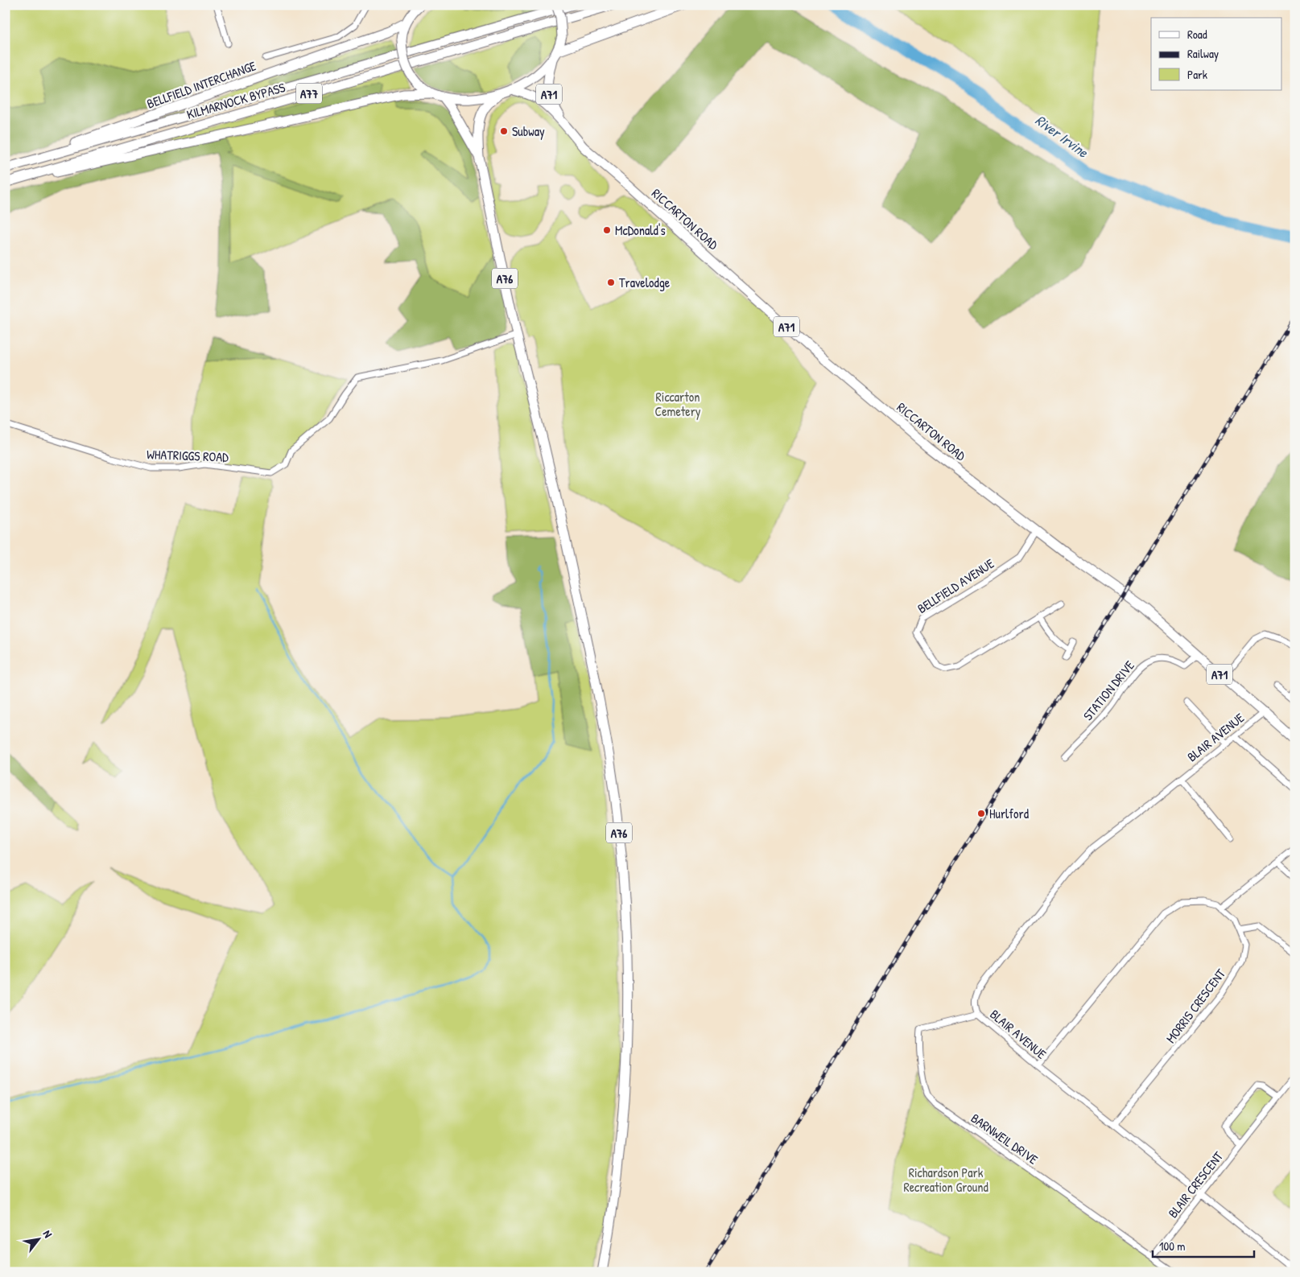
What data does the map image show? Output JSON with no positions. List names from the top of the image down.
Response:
{
  "streets": {
    "main road": [
      "BELLFIELD INTERCHANGE",
      "A77",
      "A71",
      "KILMARNOCK BYPASS",
      "RICCARTON ROAD",
      "A76"
    ],
    "street": [
      "WHATRIGGS ROAD",
      "BELLFIELD AVENUE",
      "STATION DRIVE",
      "BLAIR AVENUE",
      "MORRIS CRESCENT",
      "BARNWEIL DRIVE",
      "BLAIR CRESCENT"
    ]
  },
  "crossings": [
    ["BELLFIELD INTERCHANGE", "KILMARNOCK BYPASS"],
    ["BELLFIELD INTERCHANGE", "A76"],
    ["A77", "KILMARNOCK BYPASS"],
    ["A77", "A76"],
    ["RICCARTON ROAD", "A76"],
    ["RICCARTON ROAD", "BELLFIELD AVENUE"],
    ["RICCARTON ROAD", "STATION DRIVE"],
    ["RICCARTON ROAD", "BLAIR AVENUE"],
    ["A76", "WHATRIGGS ROAD"],
    ["BLAIR AVENUE", "MORRIS CRESCENT"],
    ["BLAIR AVENUE", "BARNWEIL DRIVE"],
    ["BLAIR AVENUE", "BLAIR CRESCENT"],
    ["BARNWEIL DRIVE", "BLAIR CRESCENT"]
  ],
  "water": ["River Irvine"],
  "parks": ["Riccarton Cemetery", "Richardson Park Recreation Ground"],
  "places": [
    "Subway",
    "McDonald's",
    "Travelodge",
    "Hurlford"
  ],
  "legend": ["Road", "Railway", "Park"],
  "scale_bar": "100 m",
  "north": "top right"
}
